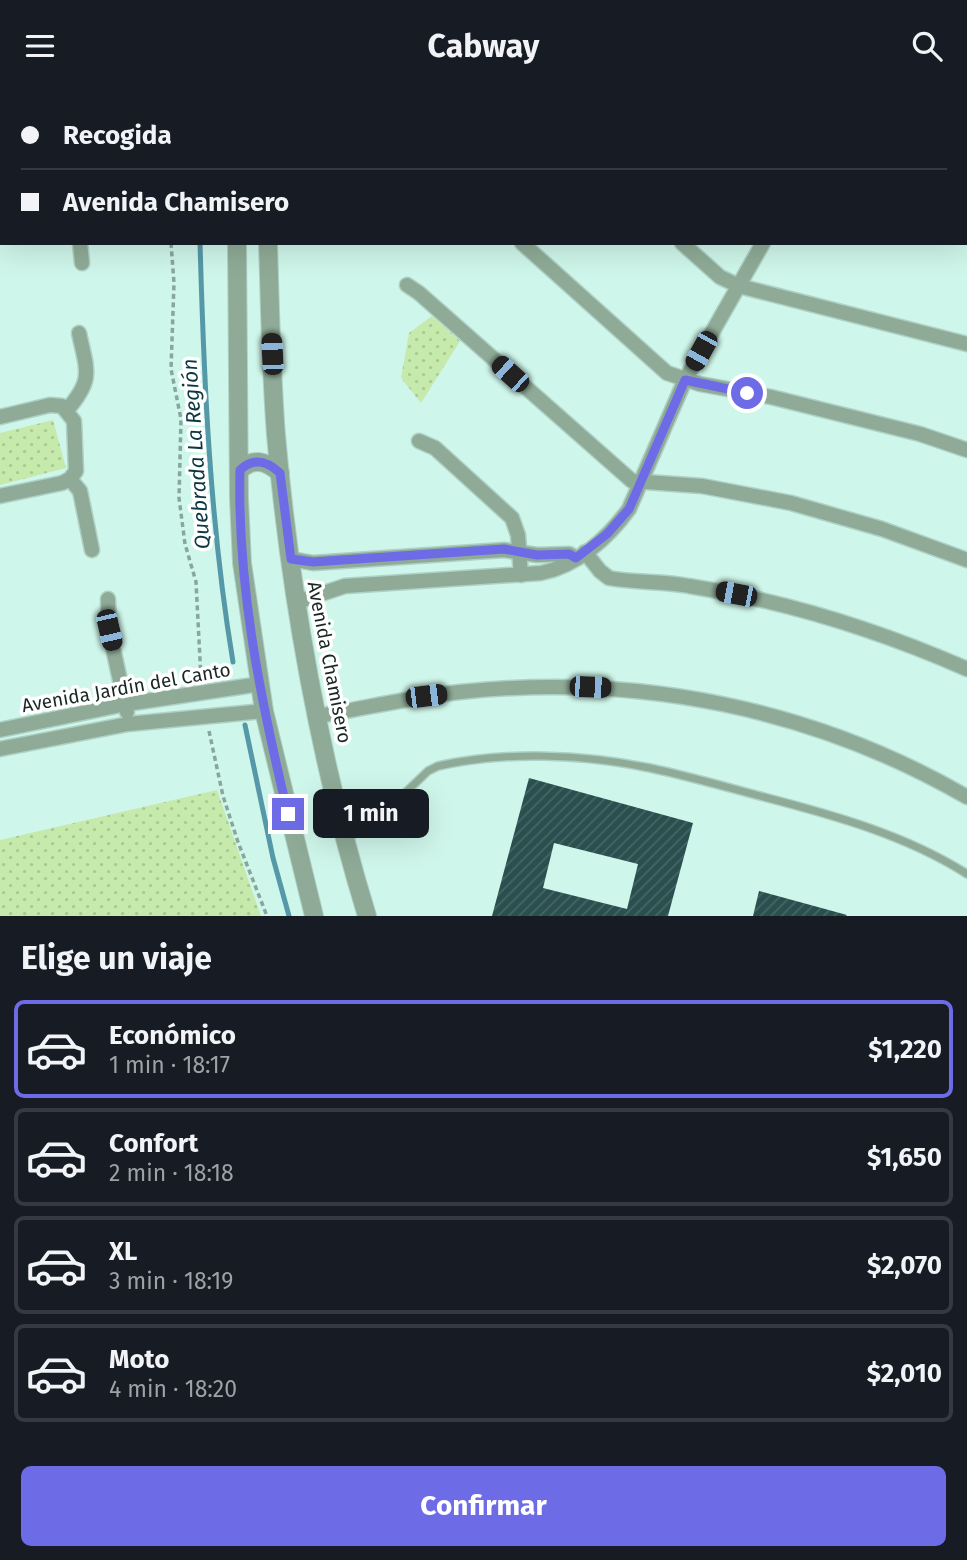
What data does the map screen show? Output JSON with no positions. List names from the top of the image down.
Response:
{
  "streets": {
    "street": ["Avenida Chamisero", "Avenida Jardín del Canto"]
  },
  "water": ["Quebrada La Región"],
  "page": {
    "header": "Cabway",
    "banner": ["Recogida", "Avenida Chamisero"],
    "bubble": "1 min",
    "heading": "Elige un viaje",
    "list": [
      {
        "name": "Económico",
        "note": "1 min · 18:17",
        "value": "$1,220"
      },
      {
        "name": "Confort",
        "note": "2 min · 18:18",
        "value": "$1,650"
      },
      {
        "name": "XL",
        "note": "3 min · 18:19",
        "value": "$2,070"
      },
      {
        "name": "Moto",
        "note": "4 min · 18:20",
        "value": "$2,010"
      }
    ],
    "buttons": "Confirmar"
  }
}
